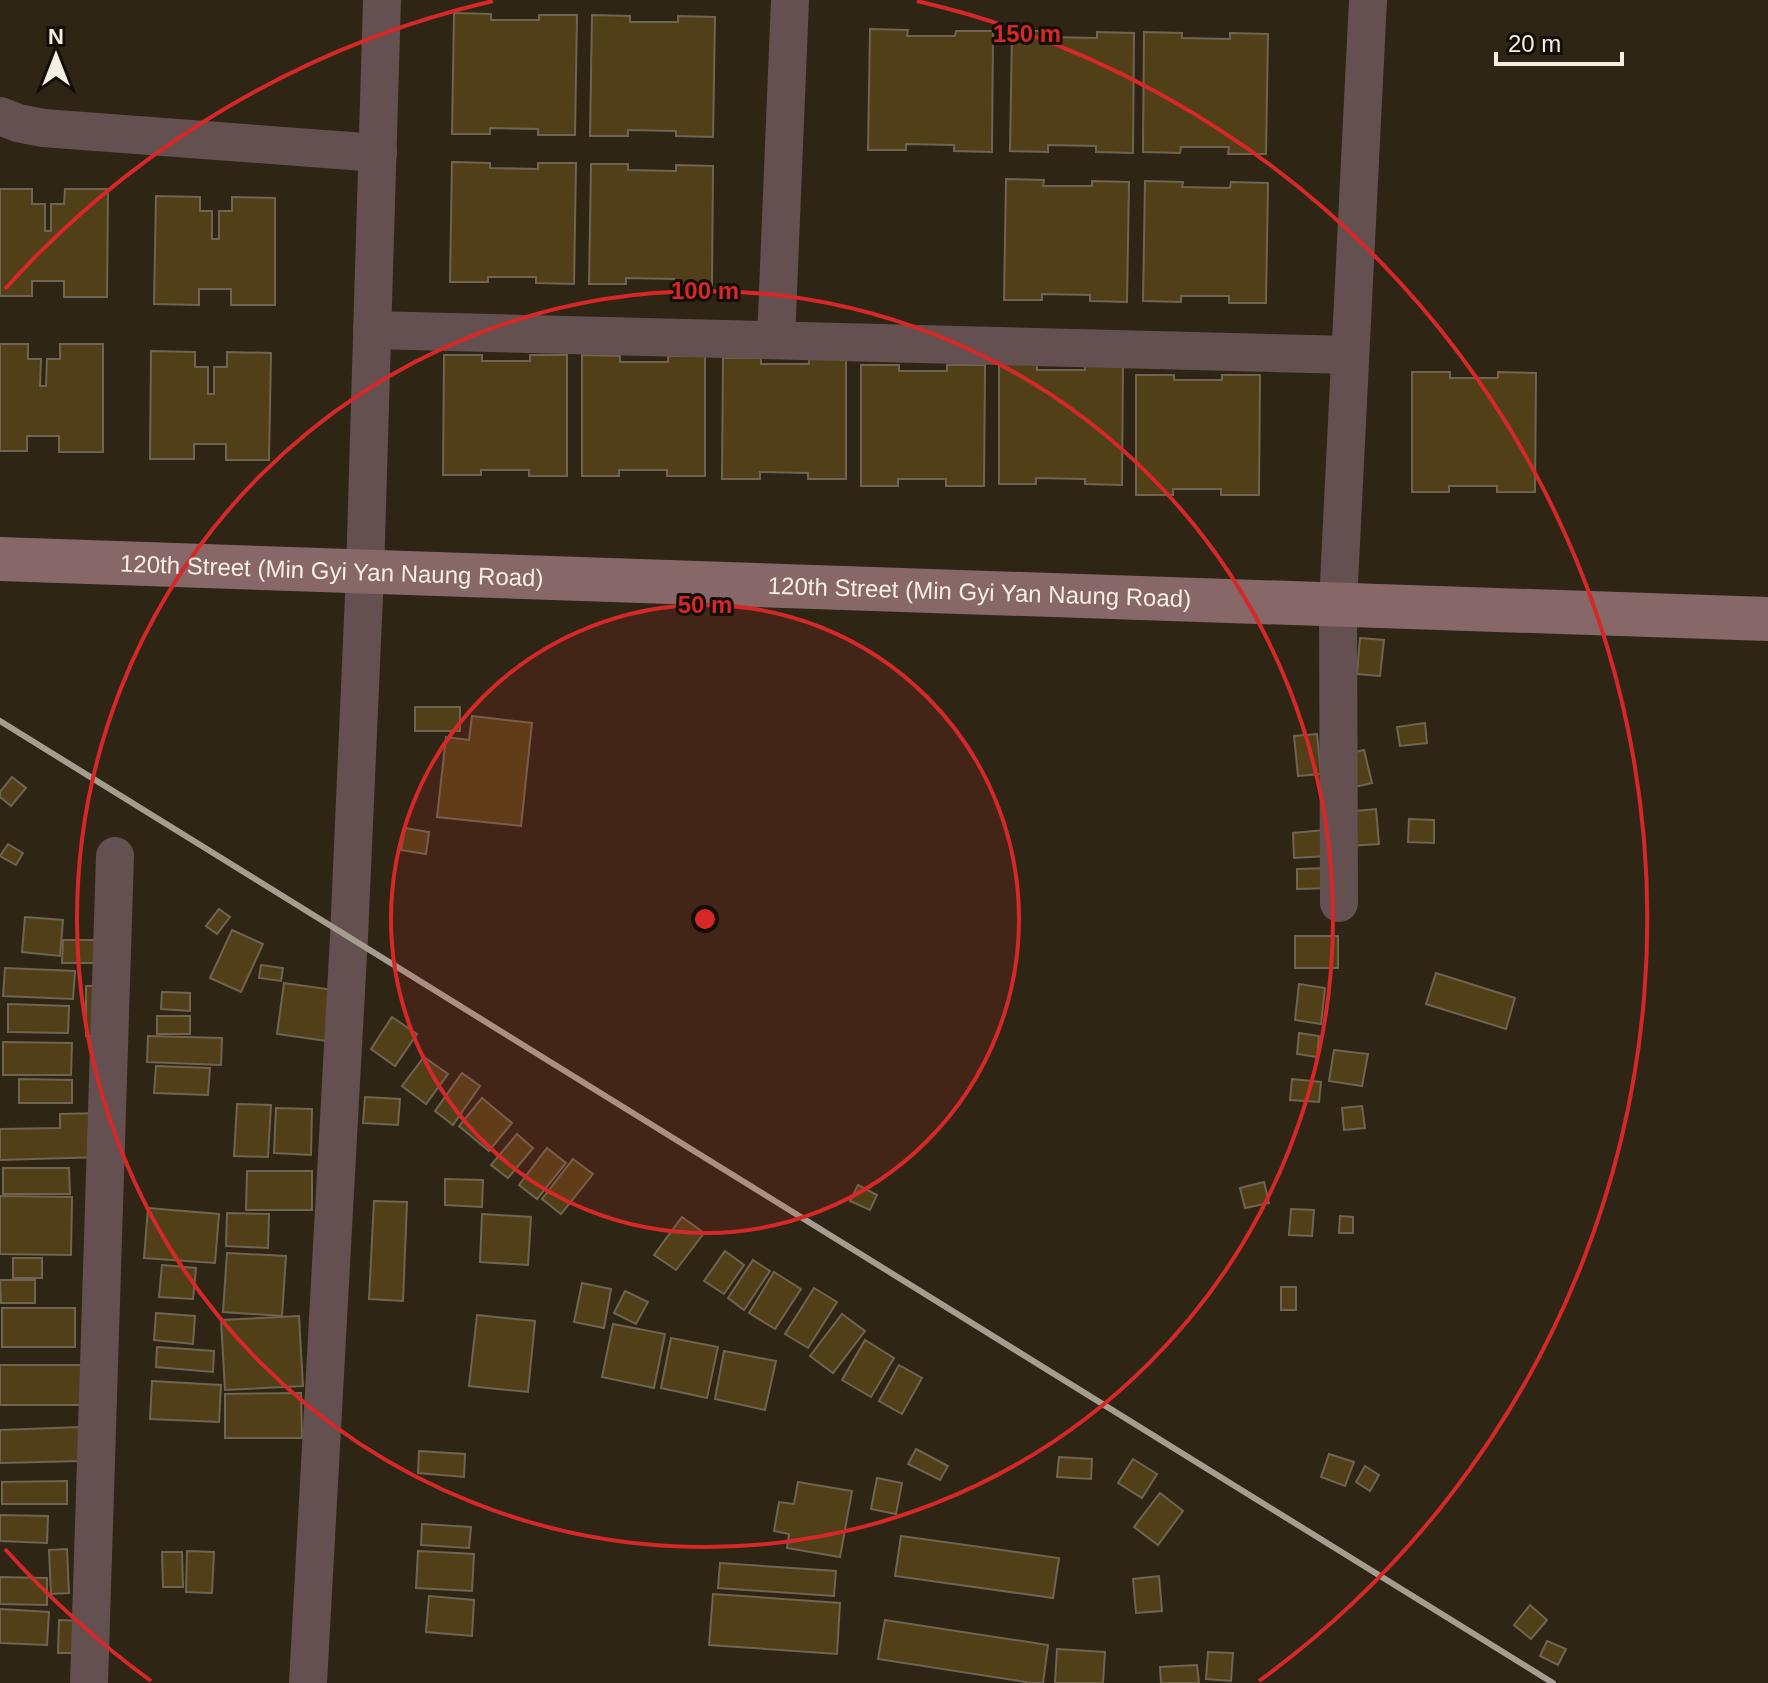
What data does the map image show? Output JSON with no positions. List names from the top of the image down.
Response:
{
  "streets": {
    "street": ["120th Street (Min Gyi Yan Naung Road)"]
  },
  "scale_bar": "20 m",
  "north": "top",
  "rings": ["150 m", "100 m", "50 m"]
}
